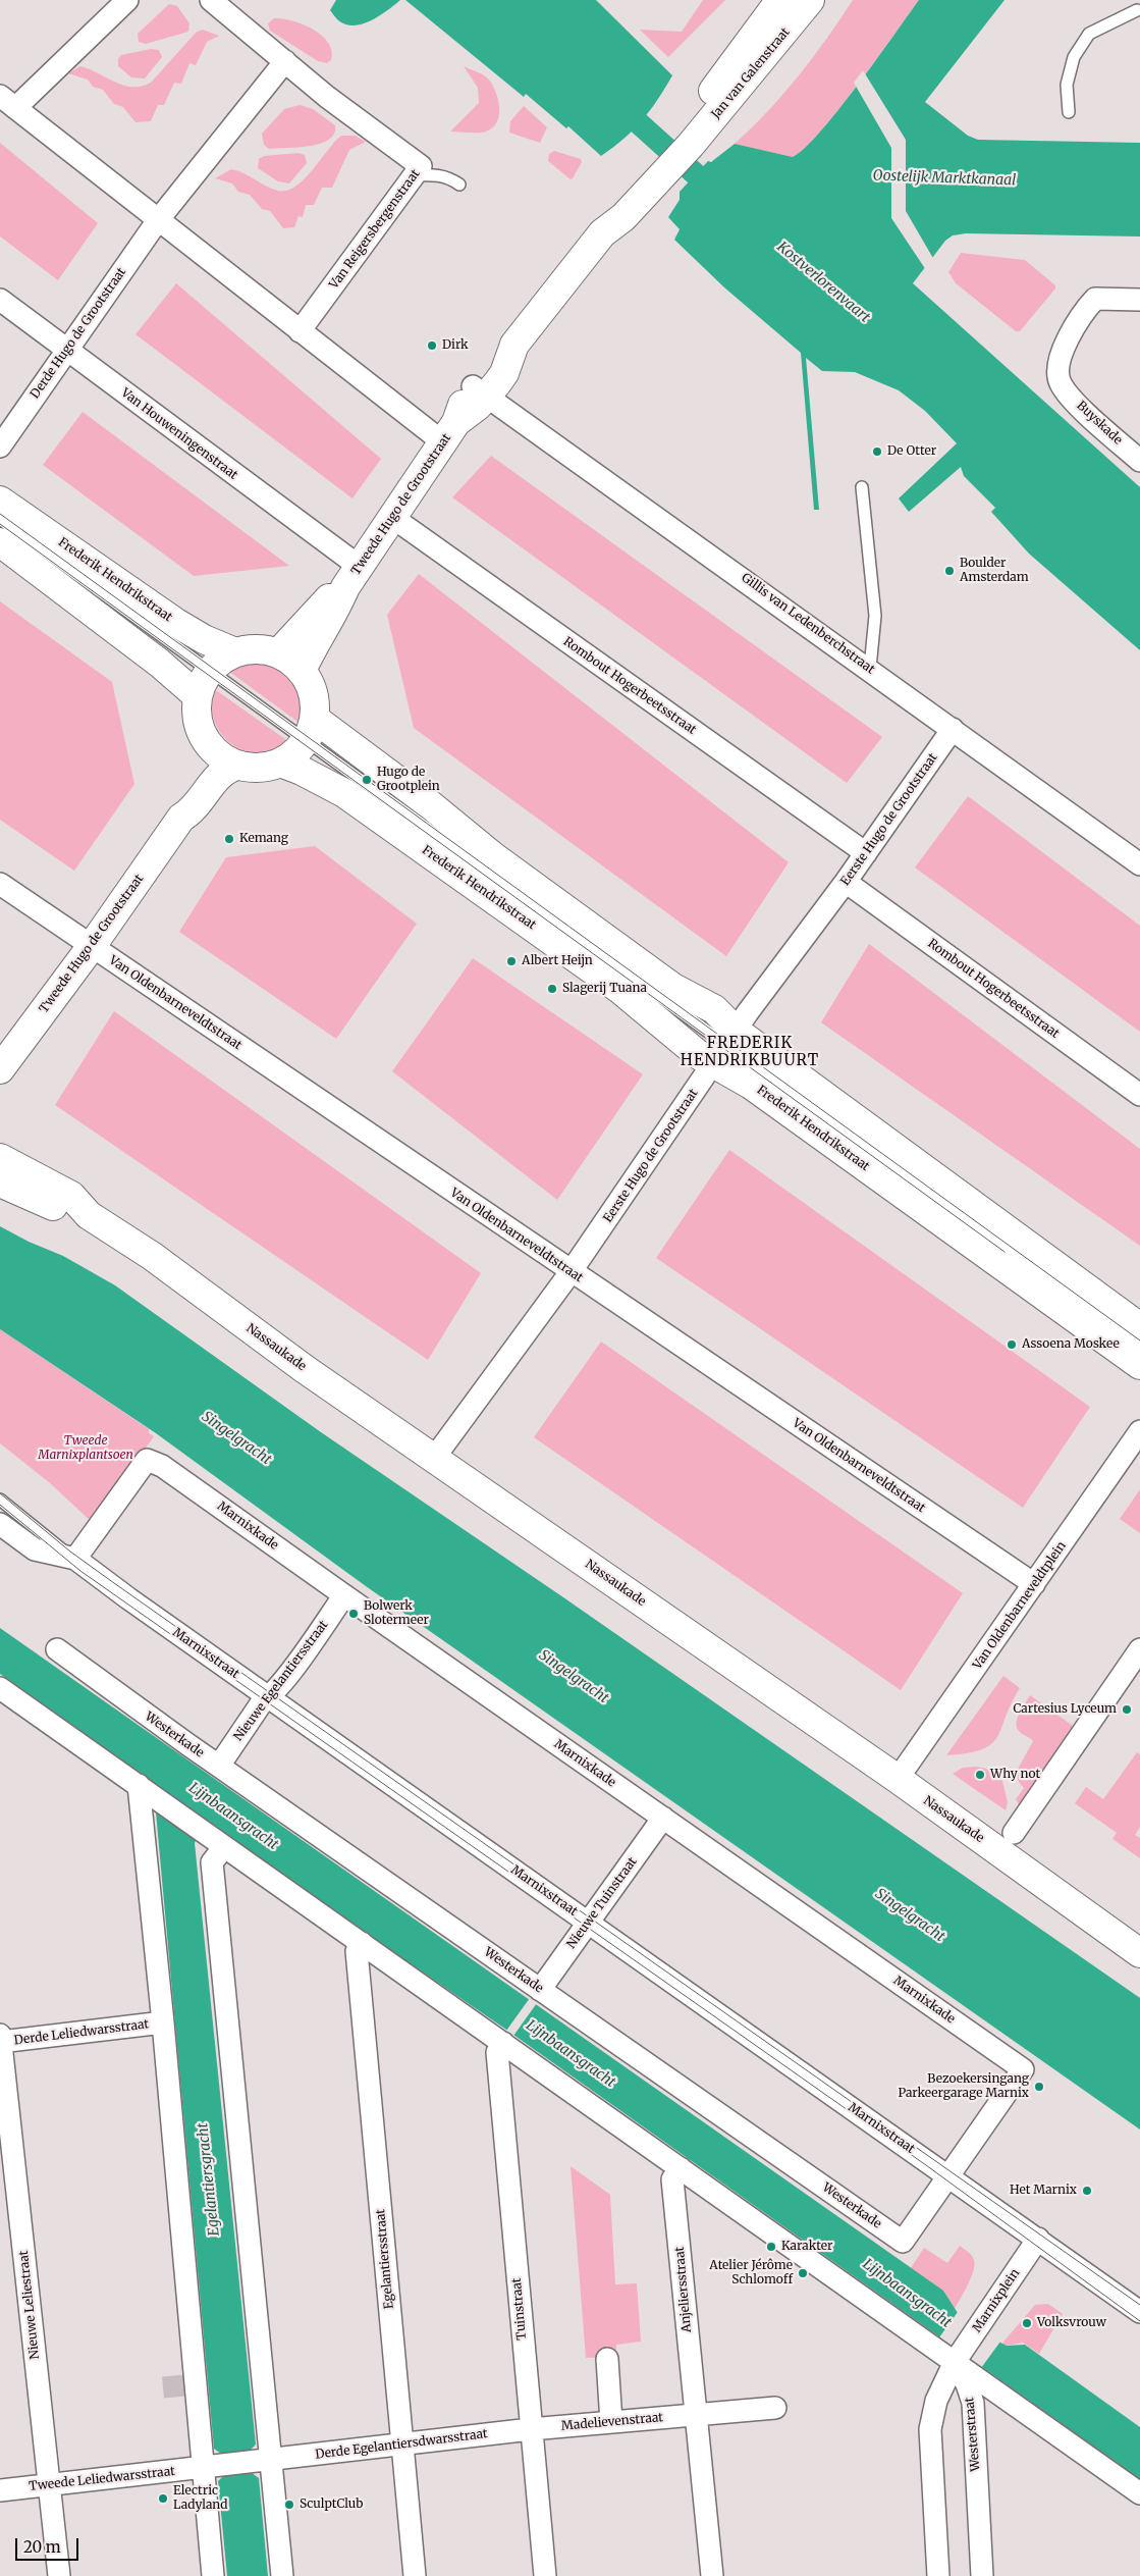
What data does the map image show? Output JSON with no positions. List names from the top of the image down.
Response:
{
  "streets": {
    "main road": [
      "Jan van Galenstraat",
      "Tweede Hugo de Grootstraat",
      "Frederik Hendrikstraat",
      "Nassaukade"
    ],
    "street": [
      "Van Reigersbergenstraat",
      "Derde Hugo de Grootstraat",
      "Buyskade",
      "Van Houweningenstraat",
      "Gillis van Ledenberchstraat",
      "Rombout Hogerbeetsstraat",
      "Eerste Hugo de Grootstraat",
      "Van Oldenbarneveldtstraat",
      "Marnixkade",
      "Van Oldenbarneveldtplein",
      "Marnixstraat",
      "Nieuwe Egelantiersstraat",
      "Westerkade",
      "Nieuwe Tuinstraat",
      "Derde Leliedwarsstraat",
      "Egelantiersstraat",
      "Anjeliersstraat",
      "Marnixplein",
      "Nieuwe Leliestraat",
      "Tuinstraat",
      "Madelievenstraat",
      "Westerstraat",
      "Derde Egelantiersdwarsstraat",
      "Tweede Leliedwarsstraat"
    ]
  },
  "crossings": [
    ["Jan van Galenstraat", "Tweede Hugo de Grootstraat"],
    ["Derde Hugo de Grootstraat", "Van Houweningenstraat"],
    ["Van Houweningenstraat", "Tweede Hugo de Grootstraat"],
    ["Tweede Hugo de Grootstraat", "Gillis van Ledenberchstraat"],
    ["Tweede Hugo de Grootstraat", "Rombout Hogerbeetsstraat"],
    ["Tweede Hugo de Grootstraat", "Van Oldenbarneveldtstraat"],
    ["Frederik Hendrikstraat", "Eerste Hugo de Grootstraat"],
    ["Gillis van Ledenberchstraat", "Eerste Hugo de Grootstraat"],
    ["Rombout Hogerbeetsstraat", "Eerste Hugo de Grootstraat"],
    ["Eerste Hugo de Grootstraat", "Van Oldenbarneveldtstraat"],
    ["Eerste Hugo de Grootstraat", "Nassaukade"],
    ["Van Oldenbarneveldtstraat", "Van Oldenbarneveldtplein"],
    ["Nassaukade", "Van Oldenbarneveldtplein"],
    ["Marnixkade", "Marnixstraat"],
    ["Marnixkade", "Nieuwe Egelantiersstraat"],
    ["Marnixkade", "Westerkade"],
    ["Marnixkade", "Nieuwe Tuinstraat"],
    ["Marnixstraat", "Nieuwe Egelantiersstraat"],
    ["Marnixstraat", "Westerkade"],
    ["Marnixstraat", "Nieuwe Tuinstraat"],
    ["Marnixstraat", "Marnixplein"],
    ["Nieuwe Egelantiersstraat", "Westerkade"],
    ["Westerkade", "Nieuwe Tuinstraat"],
    ["Derde Leliedwarsstraat", "Nieuwe Leliestraat"],
    ["Egelantiersstraat", "Derde Egelantiersdwarsstraat"],
    ["Anjeliersstraat", "Madelievenstraat"],
    ["Marnixplein", "Westerstraat"],
    ["Nieuwe Leliestraat", "Tweede Leliedwarsstraat"],
    ["Tuinstraat", "Madelievenstraat"],
    ["Tuinstraat", "Derde Egelantiersdwarsstraat"],
    ["Madelievenstraat", "Derde Egelantiersdwarsstraat"],
    ["Derde Egelantiersdwarsstraat", "Tweede Leliedwarsstraat"]
  ],
  "districts": ["FREDERIK HENDRIKBUURT"],
  "water": [
    "Oostelijk Marktkanaal",
    "Kostverlorenvaart",
    "Singelgracht",
    "Lijnbaansgracht",
    "Egelantiersgracht"
  ],
  "parks": ["Tweede Marnixplantsoen"],
  "places": [
    "Dirk",
    "De Otter",
    "Boulder Amsterdam",
    "Hugo de Grootplein",
    "Kemang",
    "Albert Heijn",
    "Slagerij Tuana",
    "Assoena Moskee",
    "Bolwerk Slotermeer",
    "Cartesius Lyceum",
    "Why not",
    "Bezoekersingang Parkeergarage Marnix",
    "Het Marnix",
    "Karakter",
    "Atelier Jérôme Schlomoff",
    "Volksvrouw",
    "Electric Ladyland",
    "SculptClub"
  ],
  "scale_bar": "20 m"
}
